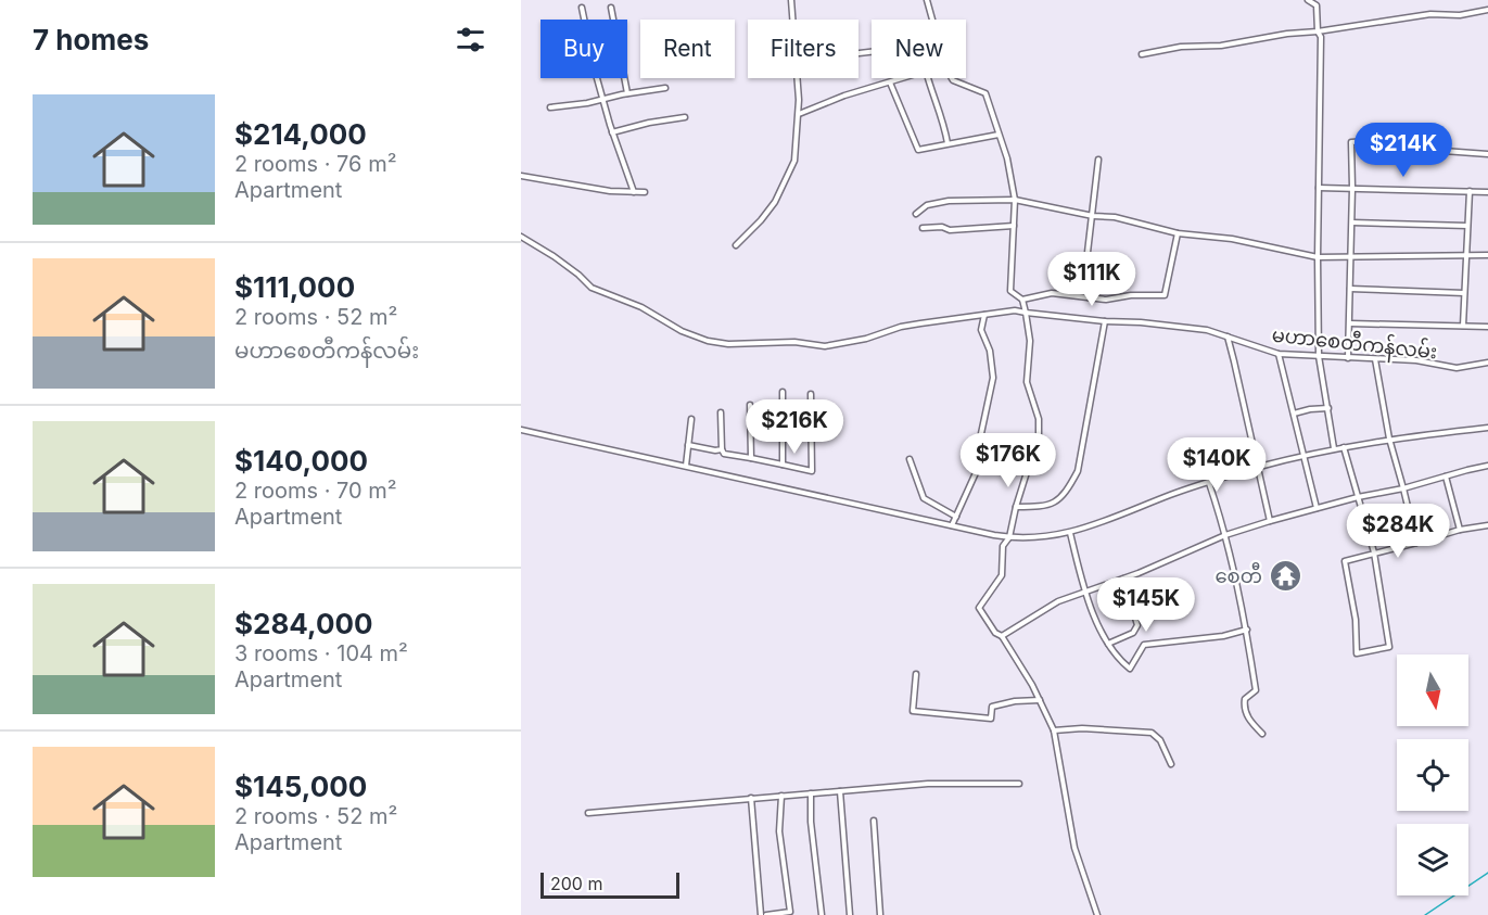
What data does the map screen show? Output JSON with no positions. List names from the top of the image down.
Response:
{
  "streets": {
    "street": ["မဟာစေတီကန်လမ်း"]
  },
  "places": {
    "temple": ["စေတီ"]
  },
  "scale_bar": "200 m",
  "north": "bottom",
  "page": {
    "heading": "7 homes",
    "chip": [
      "Buy",
      "Rent",
      "Filters",
      "New"
    ],
    "list": [
      {
        "name": "$214,000",
        "note": "2 rooms · 76 m² · Apartment"
      },
      {
        "name": "$111,000",
        "note": "2 rooms · 52 m² · မဟာစေတီကန်လမ်း"
      },
      {
        "name": "$140,000",
        "note": "2 rooms · 70 m² · Apartment"
      },
      {
        "name": "$284,000",
        "note": "3 rooms · 104 m² · Apartment"
      },
      {
        "name": "$145,000",
        "note": "2 rooms · 52 m² · Apartment"
      }
    ],
    "price": [
      "$214K",
      "$111K",
      "$216K",
      "$176K",
      "$140K",
      "$284K",
      "$145K"
    ],
    "scale": "200 m"
  }
}
